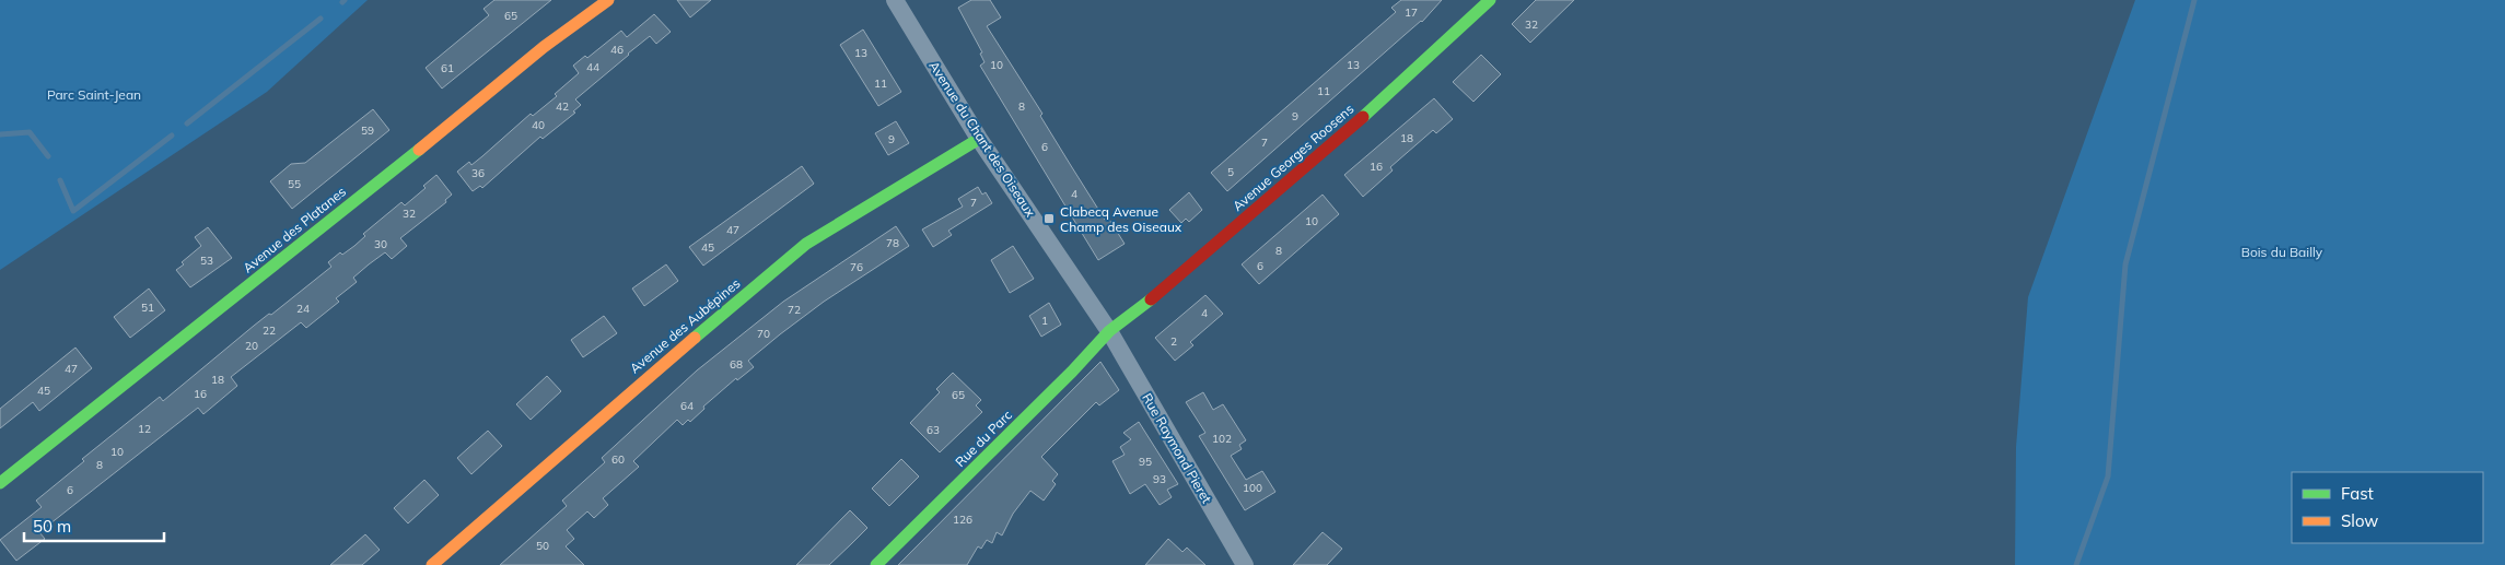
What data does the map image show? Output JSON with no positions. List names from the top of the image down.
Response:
{
  "streets": {
    "street": [
      "Avenue du Chant des Oiseaux",
      "Avenue Georges Roosens",
      "Avenue des Platanes",
      "Avenue des Aubépines",
      "Rue du Parc",
      "Rue Raymond Pieret"
    ]
  },
  "crossings": [
    ["Avenue du Chant des Oiseaux", "Avenue Georges Roosens"],
    ["Avenue du Chant des Oiseaux", "Avenue des Aubépines"],
    ["Avenue du Chant des Oiseaux", "Rue du Parc"],
    ["Avenue du Chant des Oiseaux", "Rue Raymond Pieret"],
    ["Avenue Georges Roosens", "Rue du Parc"],
    ["Avenue Georges Roosens", "Rue Raymond Pieret"],
    ["Rue du Parc", "Rue Raymond Pieret"]
  ],
  "parks": ["Parc Saint-Jean", "Bois du Bailly"],
  "places": {
    "transit": ["Clabecq Avenue Champ des Oiseaux"]
  },
  "house_numbers": [
    "17",
    "65",
    "32",
    "46",
    "13",
    "10",
    "13",
    "44",
    "61",
    "11",
    "11",
    "42",
    "8",
    "9",
    "40",
    "59",
    "18",
    "9",
    "7",
    "6",
    "16",
    "5",
    "36",
    "55",
    "4",
    "7",
    "32",
    "10",
    "47",
    "78",
    "30",
    "45",
    "8",
    "53",
    "6",
    "76",
    "51",
    "24",
    "72",
    "4",
    "1",
    "22",
    "70",
    "2",
    "20",
    "68",
    "47",
    "18",
    "45",
    "16",
    "65",
    "64",
    "12",
    "63",
    "102",
    "10",
    "60",
    "95",
    "8",
    "93",
    "100",
    "6",
    "126",
    "50"
  ],
  "legend": ["Fast", "Slow"],
  "scale_bar": "50 m"
}
